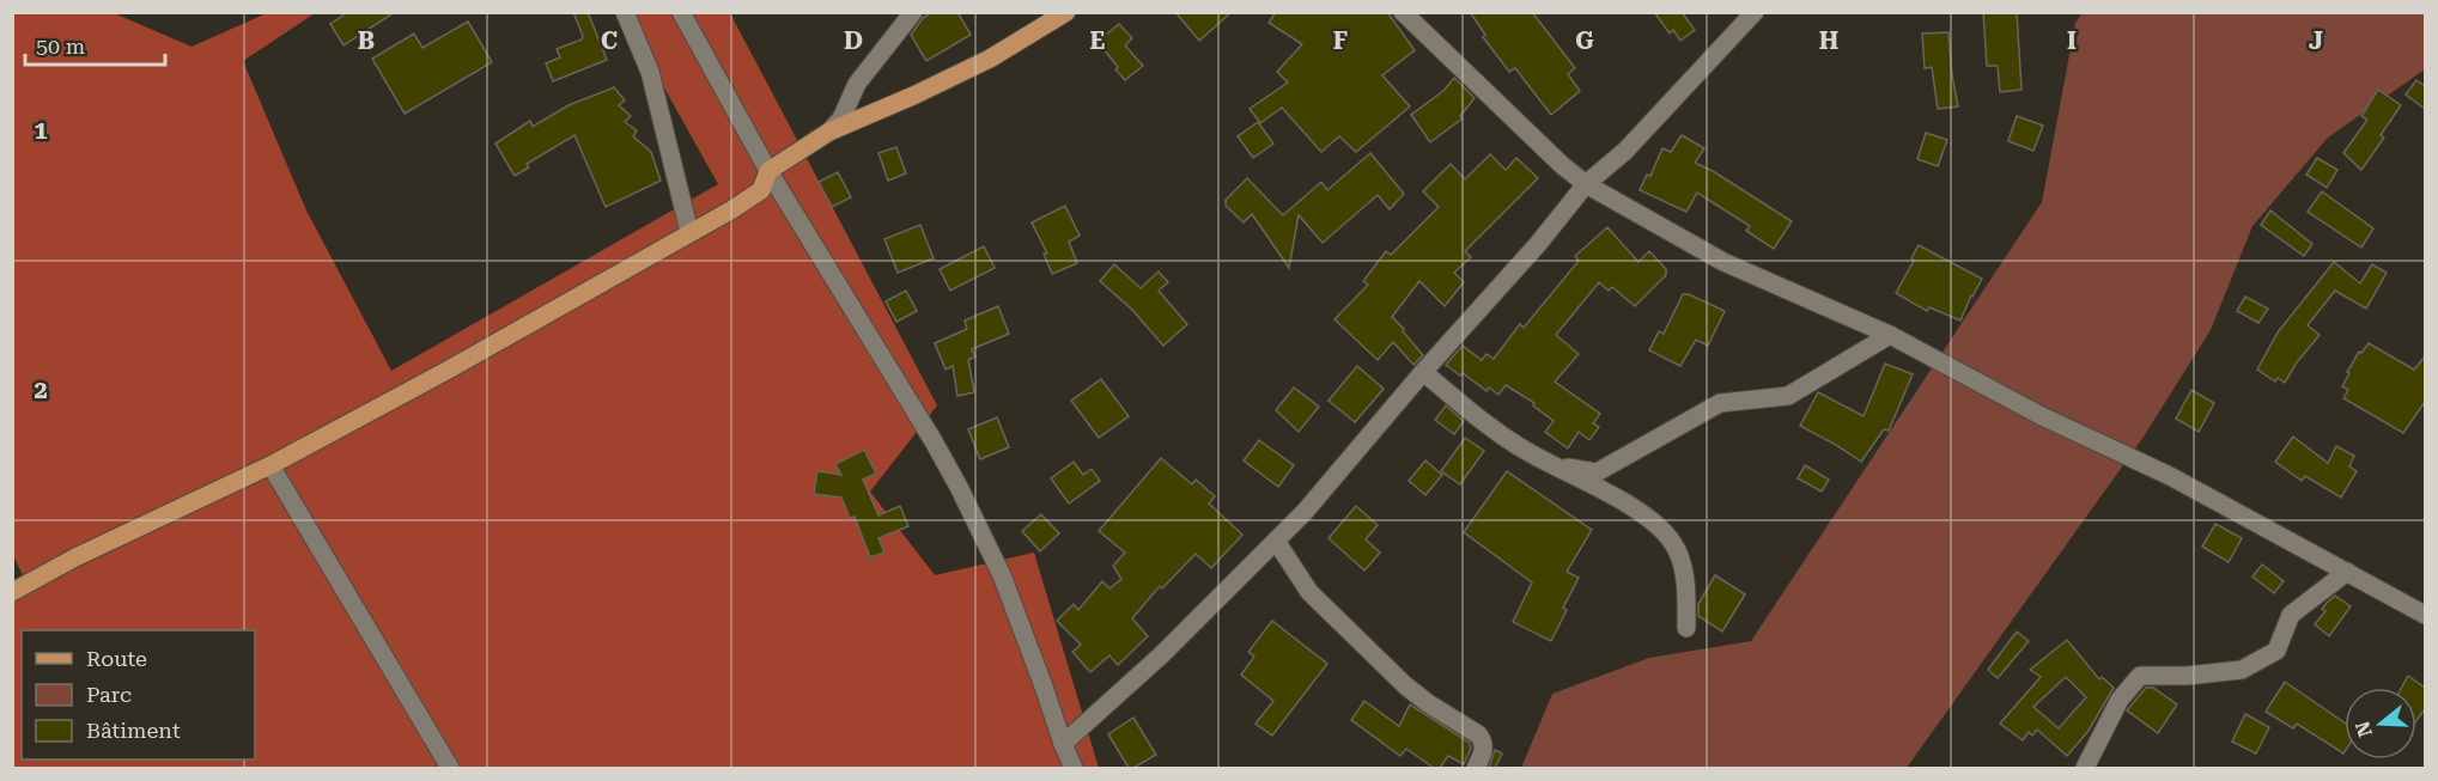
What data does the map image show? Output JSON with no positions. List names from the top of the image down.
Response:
{
  "legend": ["Route", "Parc", "Bâtiment"],
  "scale_bar": "50 m",
  "north": "left",
  "grid": {
    "columns": [
      "B",
      "C",
      "D",
      "E",
      "F",
      "G",
      "H",
      "I",
      "J"
    ],
    "rows": ["1", "2"]
  }
}
